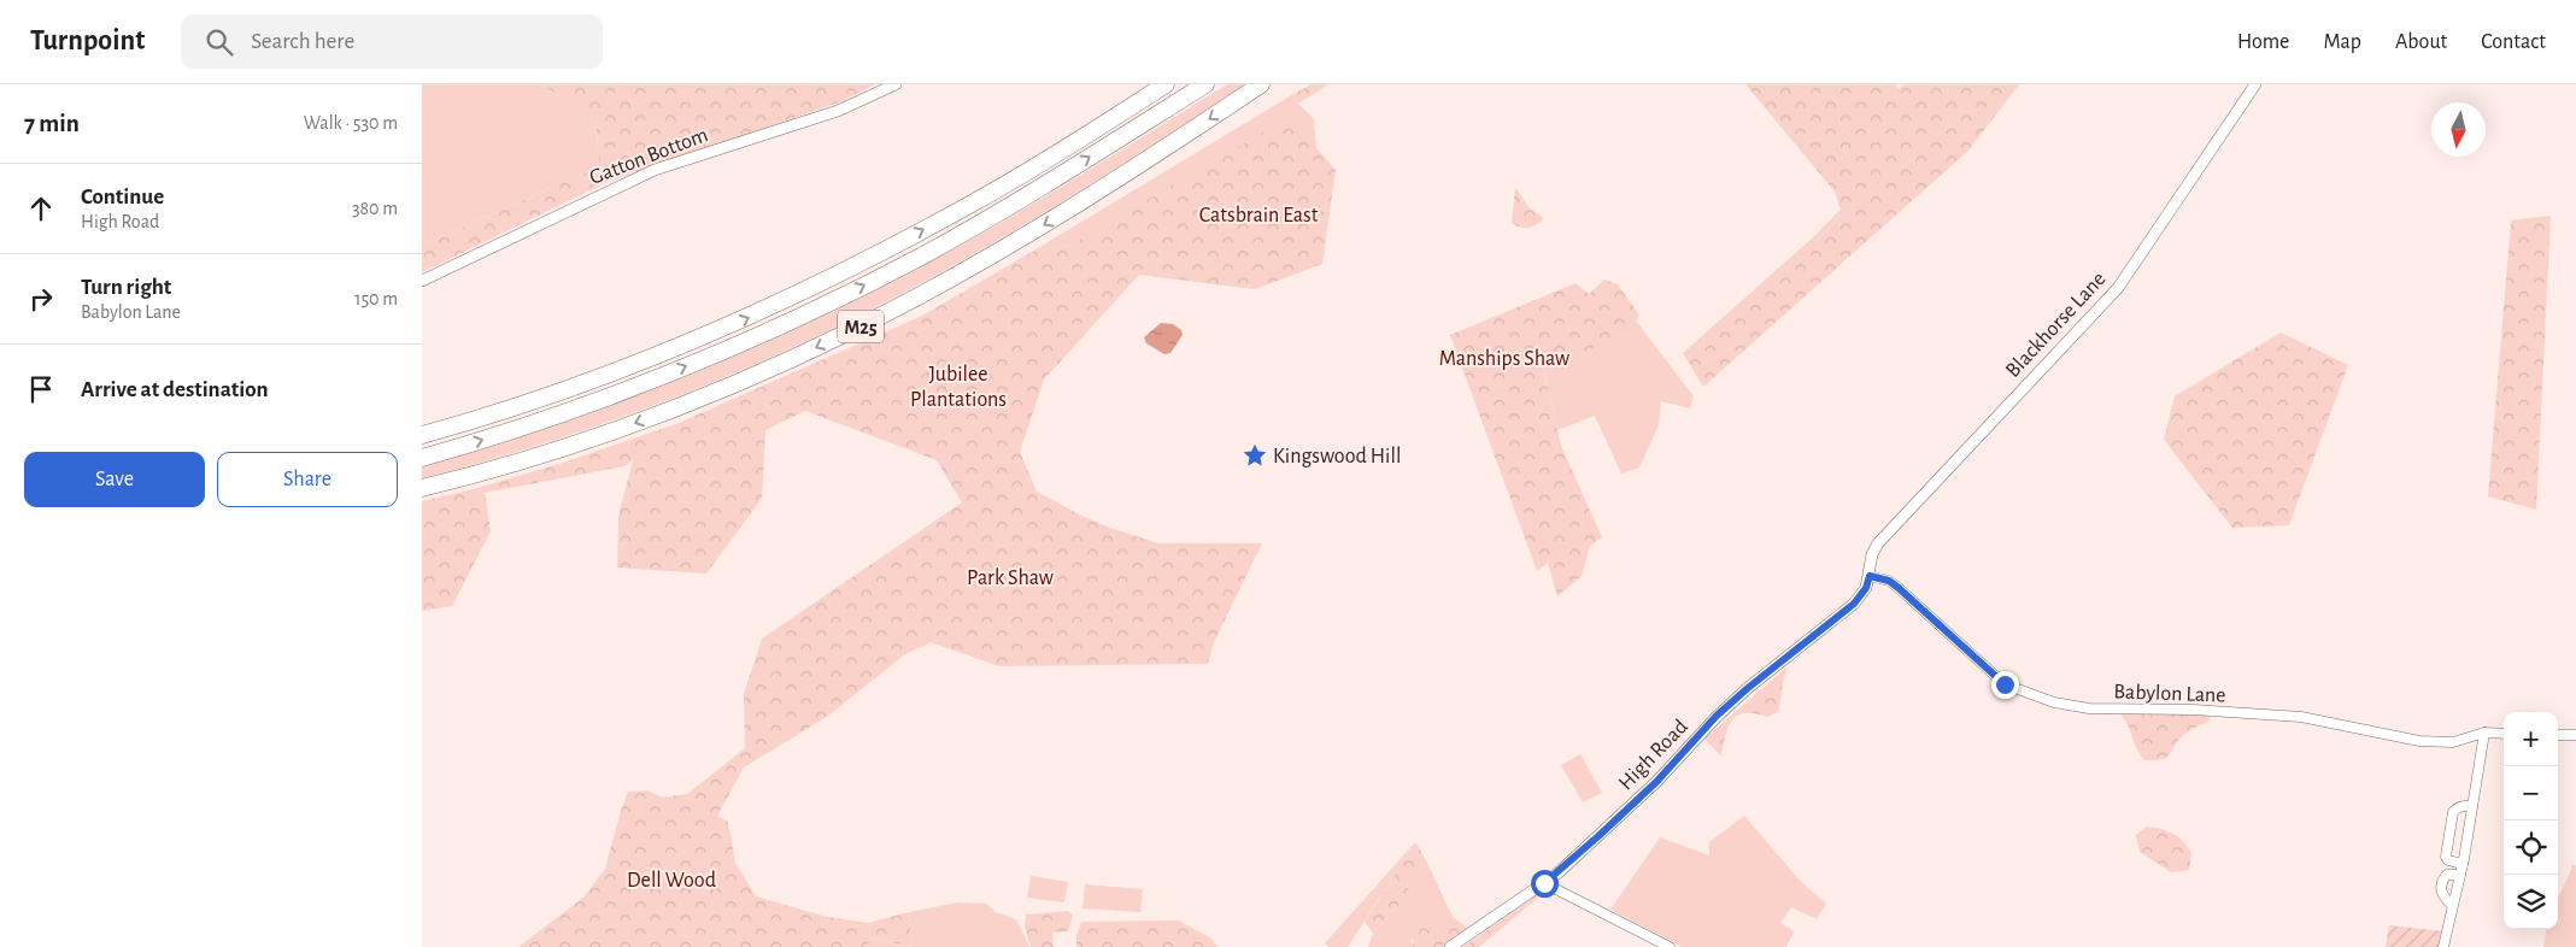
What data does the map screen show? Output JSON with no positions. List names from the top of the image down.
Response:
{
  "streets": {
    "highway": ["M25"],
    "street": [
      "Gatton Bottom",
      "Blackhorse Lane",
      "Babylon Lane",
      "High Road"
    ]
  },
  "crossings": [
    ["Blackhorse Lane", "Babylon Lane"],
    ["Blackhorse Lane", "High Road"],
    ["Babylon Lane", "High Road"]
  ],
  "parks": [
    "Catsbrain East",
    "Manships Shaw",
    "Jubilee Plantations",
    "Park Shaw",
    "Dell Wood"
  ],
  "places": {
    "place": ["Kingswood Hill"]
  },
  "north": "bottom",
  "page": {
    "header": "Turnpoint",
    "search": "Search here",
    "nav": [
      "Home",
      "Map",
      "About",
      "Contact"
    ],
    "heading": ["7 min", "Walk · 530 m"],
    "list": [
      ["Continue", "High Road", "380 m"],
      ["Turn right", "Babylon Lane", "150 m"],
      "Arrive at destination"
    ],
    "buttons": ["Save", "Share"],
    "map_buttons": ["+", "−"]
  }
}
